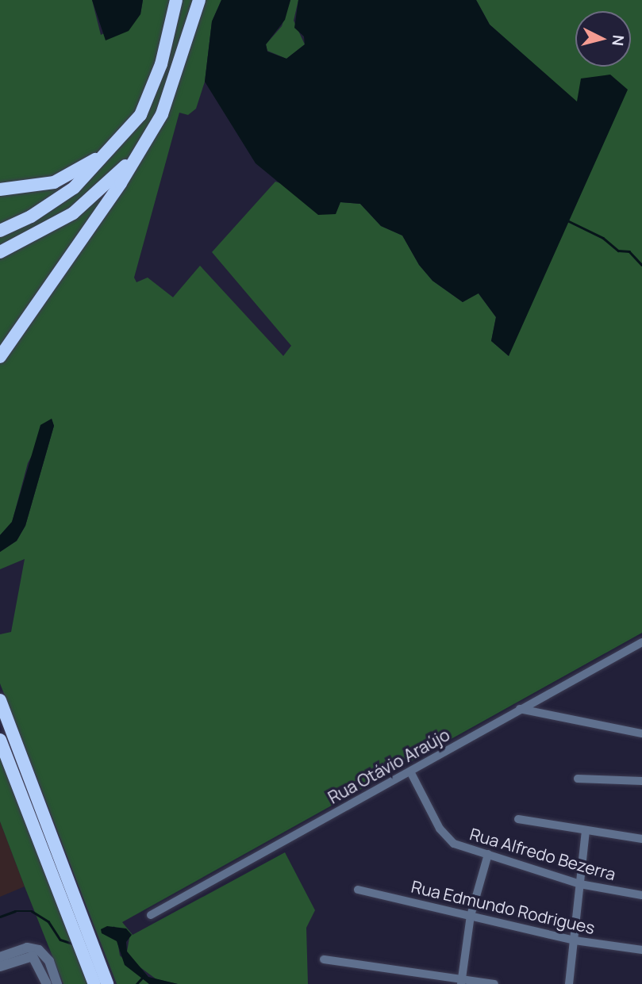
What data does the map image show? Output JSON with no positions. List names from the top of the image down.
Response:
{
  "streets": {
    "street": ["Rua Otávio Araújo", "Rua Alfredo Bezerra", "Rua Edmundo Rodrigues"]
  },
  "crossings": [
    ["Rua Otávio Araújo", "Rua Alfredo Bezerra"]
  ],
  "north": "right"
}
